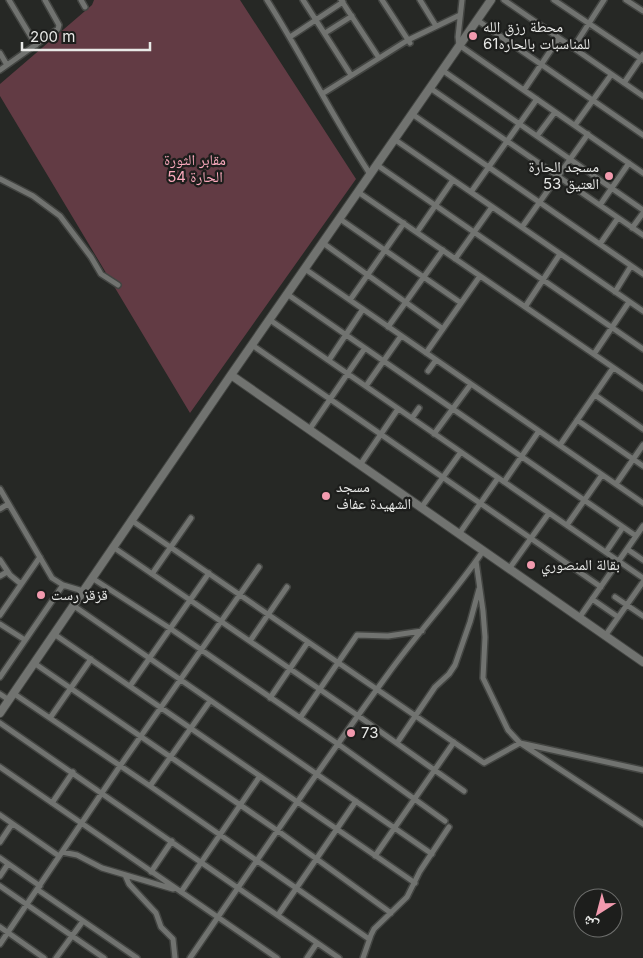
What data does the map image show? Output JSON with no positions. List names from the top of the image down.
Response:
{
  "parks": ["مقابر الثورة الحارة 54"],
  "places": [
    "محطة رزق الله للمناسبات بالحاره61",
    "مسجد الحارة 53 العتيق",
    "مسجد الشهيدة عفاف",
    "بقالة المنصوري",
    "قزقز رست",
    "73"
  ],
  "scale_bar": "200 m",
  "north": "bottom left"
}
